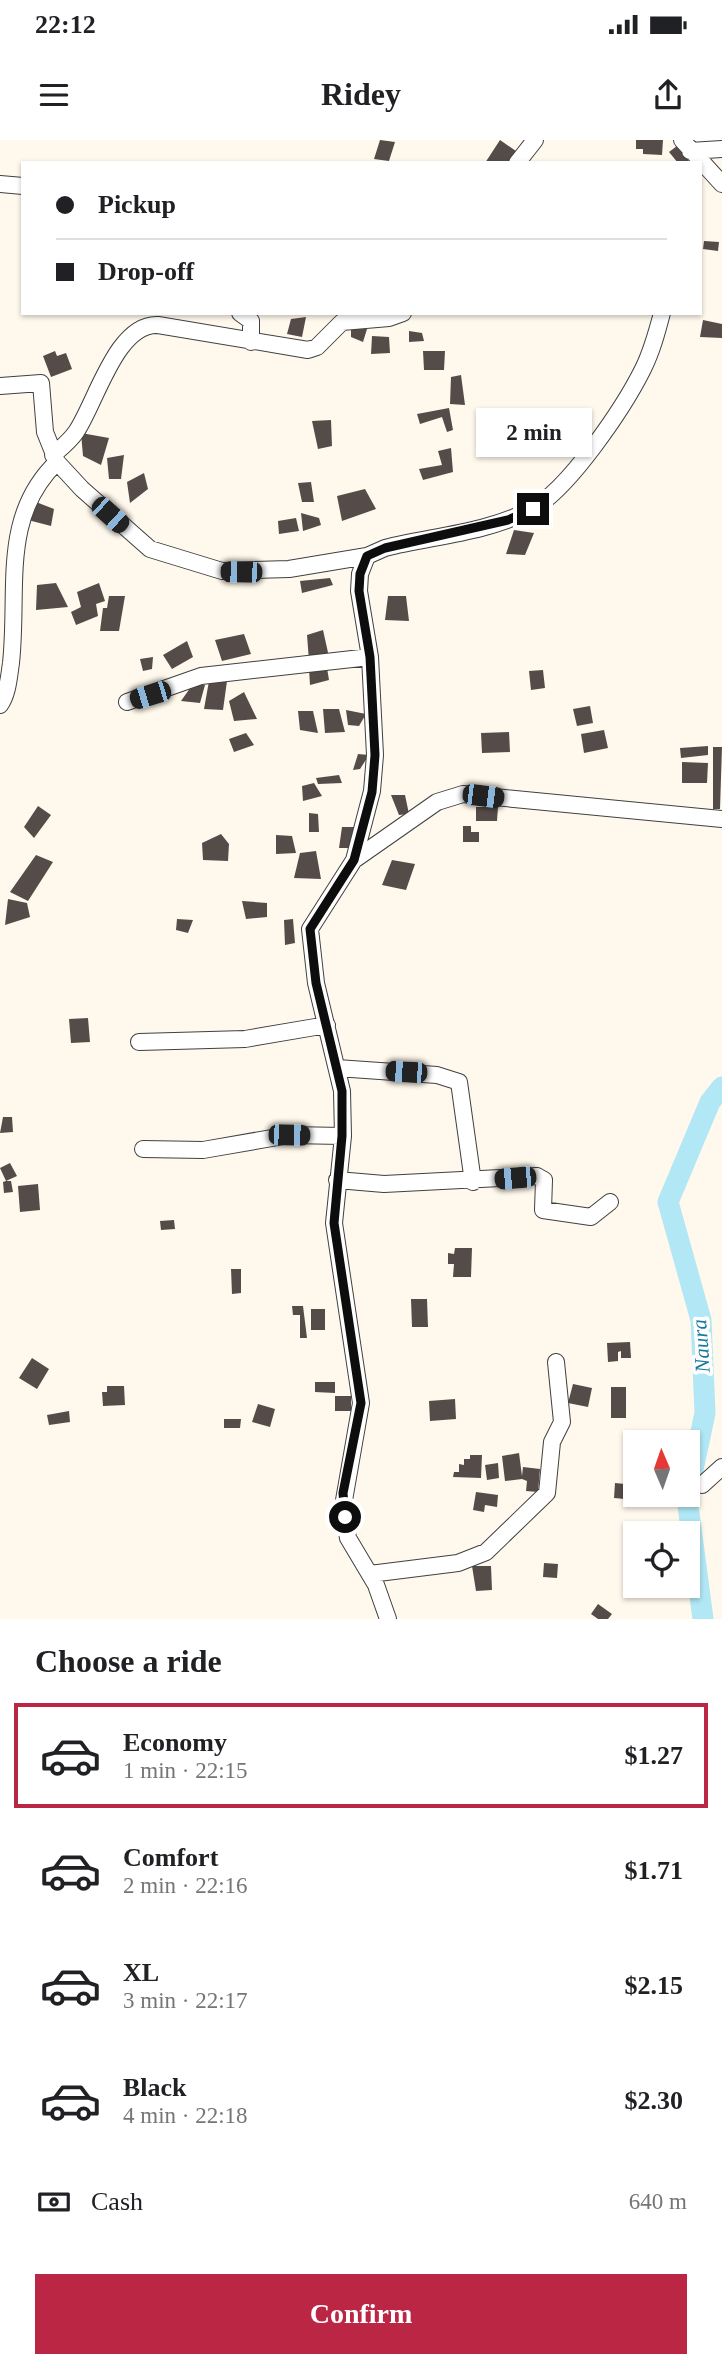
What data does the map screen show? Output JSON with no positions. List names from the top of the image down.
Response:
{
  "water": ["Naura"],
  "north": "top",
  "page": {
    "status": "22:12",
    "header": "Ridey",
    "banner": ["Pickup", "Drop-off"],
    "bubble": "2 min",
    "heading": "Choose a ride",
    "list": [
      {
        "name": "Economy",
        "note": "1 min · 22:15",
        "value": "$1.27"
      },
      {
        "name": "Comfort",
        "note": "2 min · 22:16",
        "value": "$1.71"
      },
      {
        "name": "XL",
        "note": "3 min · 22:17",
        "value": "$2.15"
      },
      {
        "name": "Black",
        "note": "4 min · 22:18",
        "value": "$2.30"
      }
    ],
    "pay": ["Cash", "640 m"],
    "buttons": "Confirm"
  }
}
